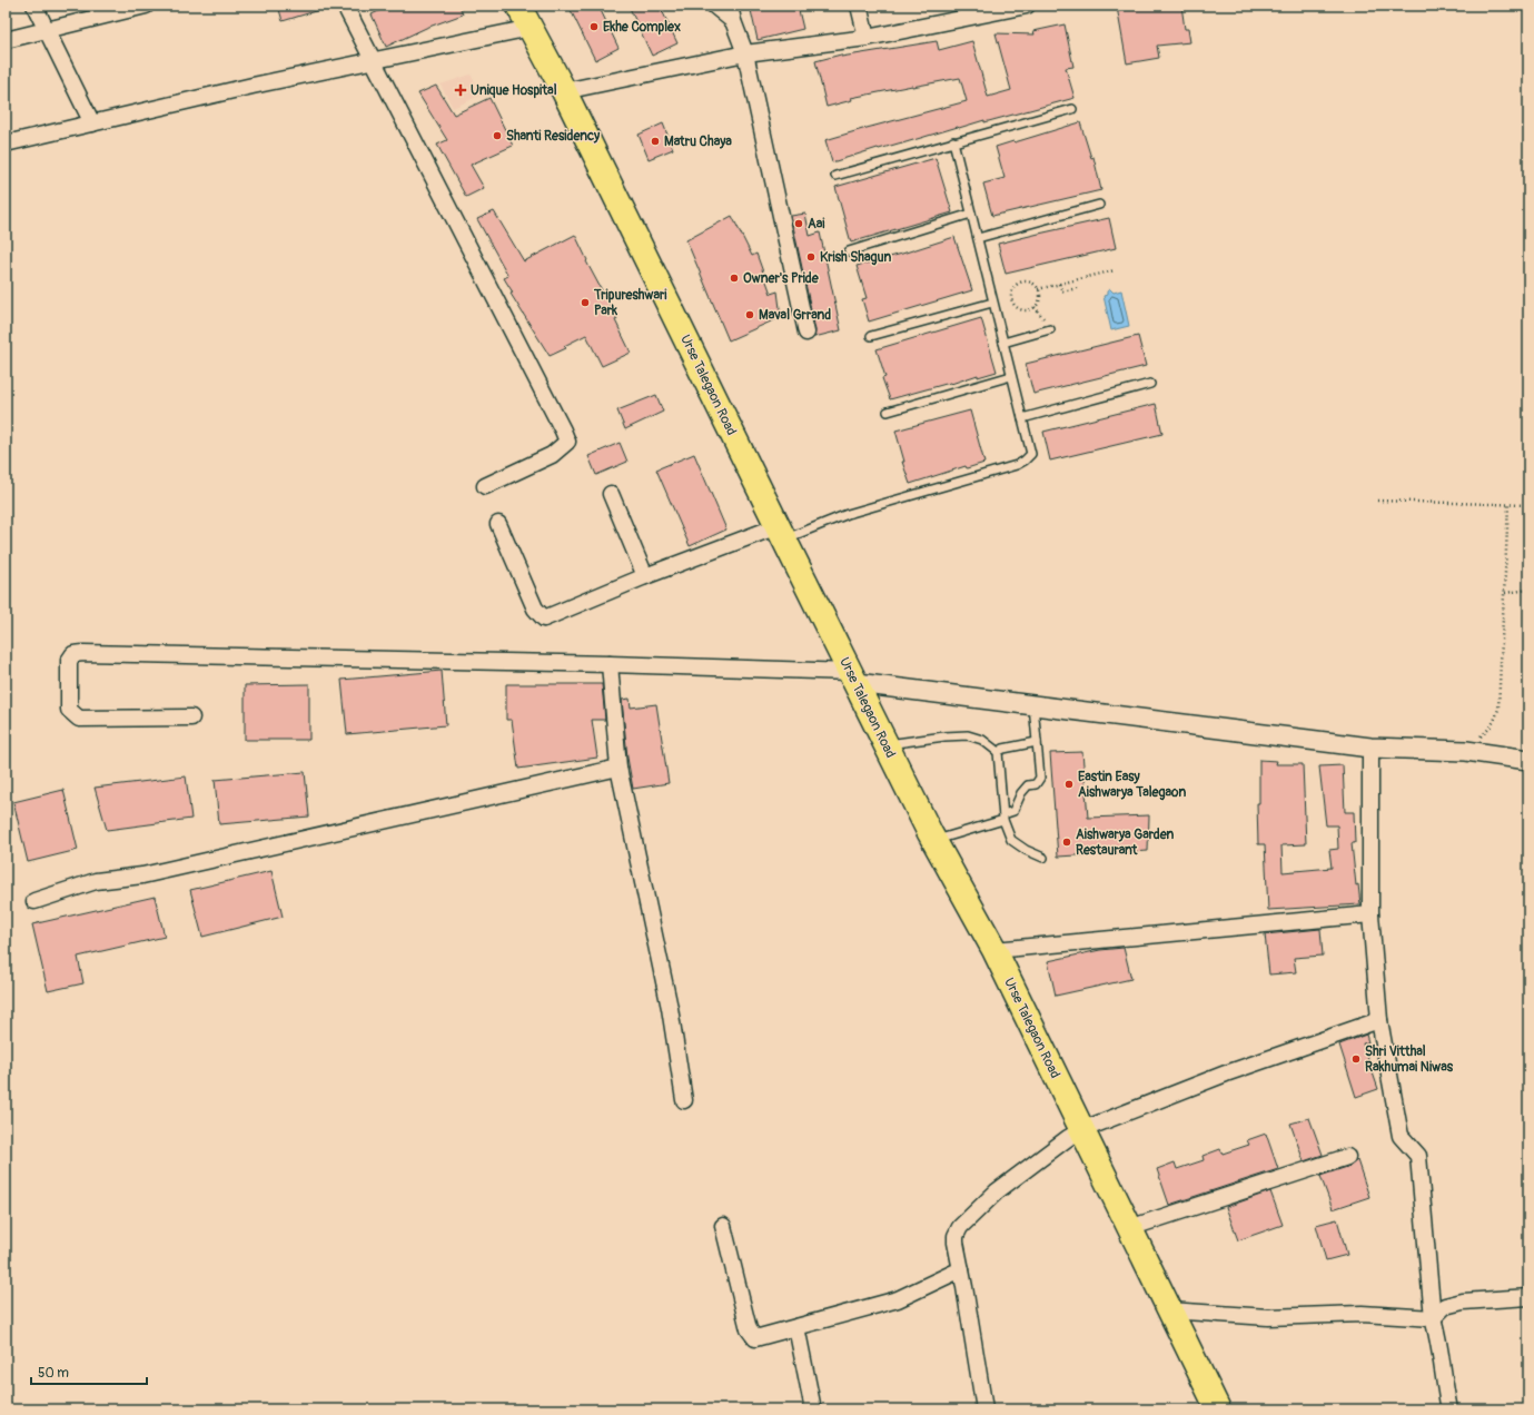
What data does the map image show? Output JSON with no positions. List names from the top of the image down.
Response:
{
  "streets": {
    "highway": ["Urse Talegaon Road"]
  },
  "places": {
    "other": [
      "Ekhe Complex",
      "Shanti Residency",
      "Matru Chaya",
      "Aai",
      "Krish Shagun",
      "Owner's Pride",
      "Tripureshwari Park",
      "Maval Grrand",
      "Eastin Easy Aishwarya Talegaon",
      "Aishwarya Garden Restaurant",
      "Shri Vitthal Rakhumai Niwas"
    ],
    "health": ["Unique Hospital"]
  },
  "scale_bar": "50 m"
}
